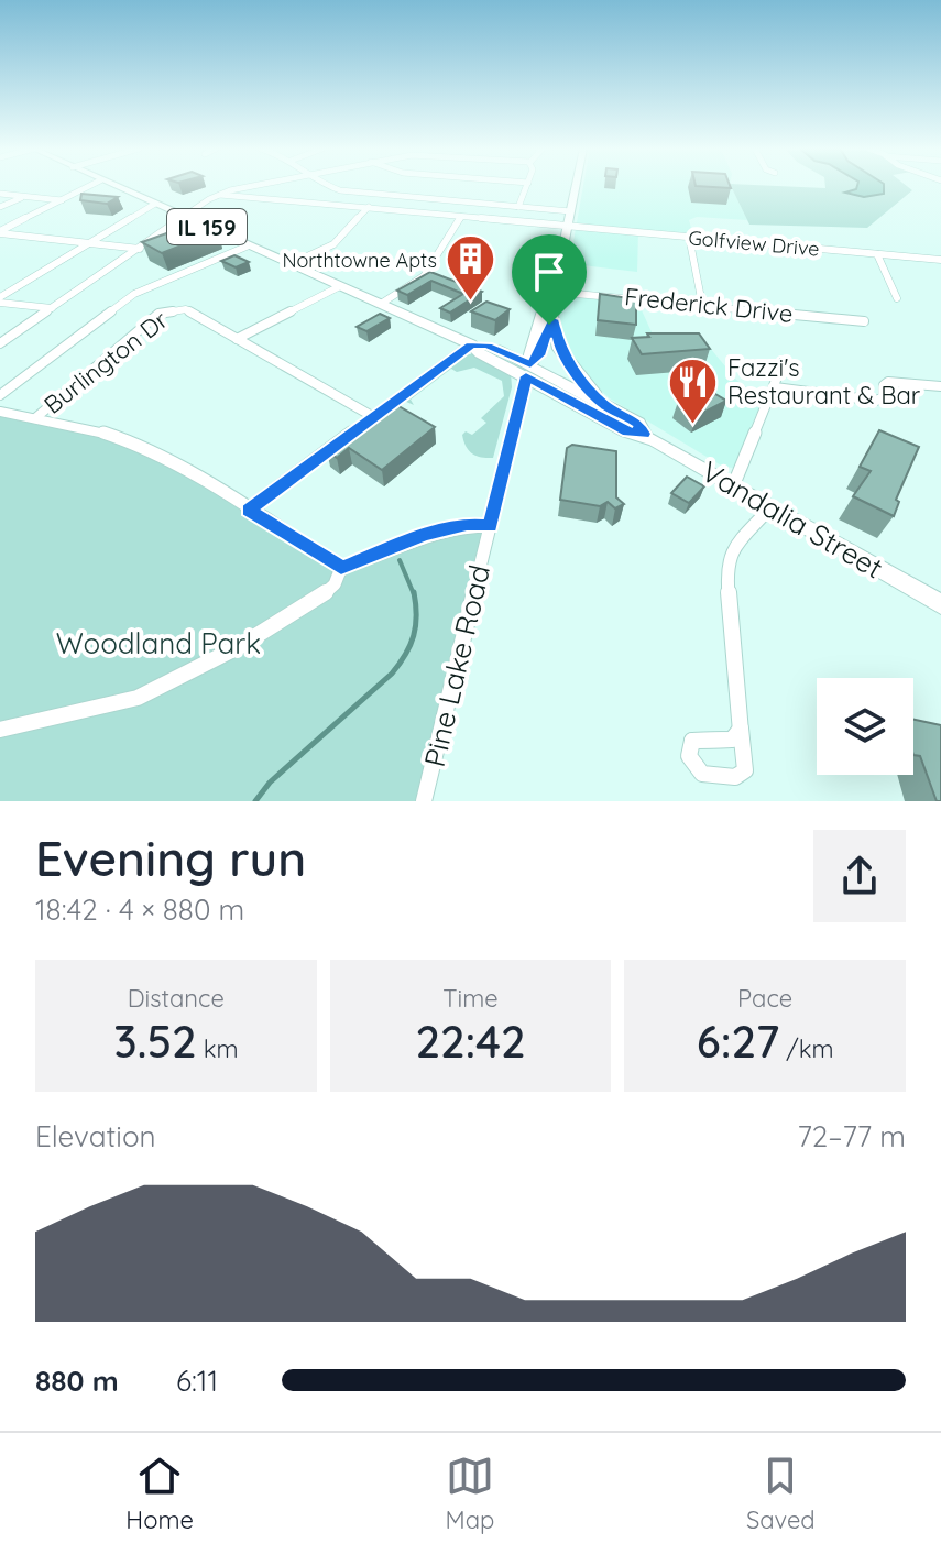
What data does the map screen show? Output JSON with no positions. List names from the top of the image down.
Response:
{
  "streets": {
    "main road": ["IL 159", "Vandalia Street"],
    "street": [
      "Golfview Drive",
      "Frederick Drive",
      "Burlington Dr",
      "Pine Lake Road"
    ]
  },
  "crossings": [
    ["Vandalia Street", "Pine Lake Road"]
  ],
  "parks": ["Woodland Park"],
  "places": {
    "building": ["Northtowne Apts"],
    "restaurant": ["Fazzi's Restaurant & Bar"]
  },
  "page": {
    "heading": ["Evening run", "18:42 · 4 × 880 m"],
    "stats": [
      ["Distance", "3.52 km"],
      ["Time", "22:42"],
      ["Pace", "6:27 /km"]
    ],
    "chart": ["Elevation", "72–77 m"],
    "list": [
      {
        "name": "880 m",
        "note": "6:11"
      }
    ],
    "tabs": ["Home", "Map", "Saved"]
  }
}
